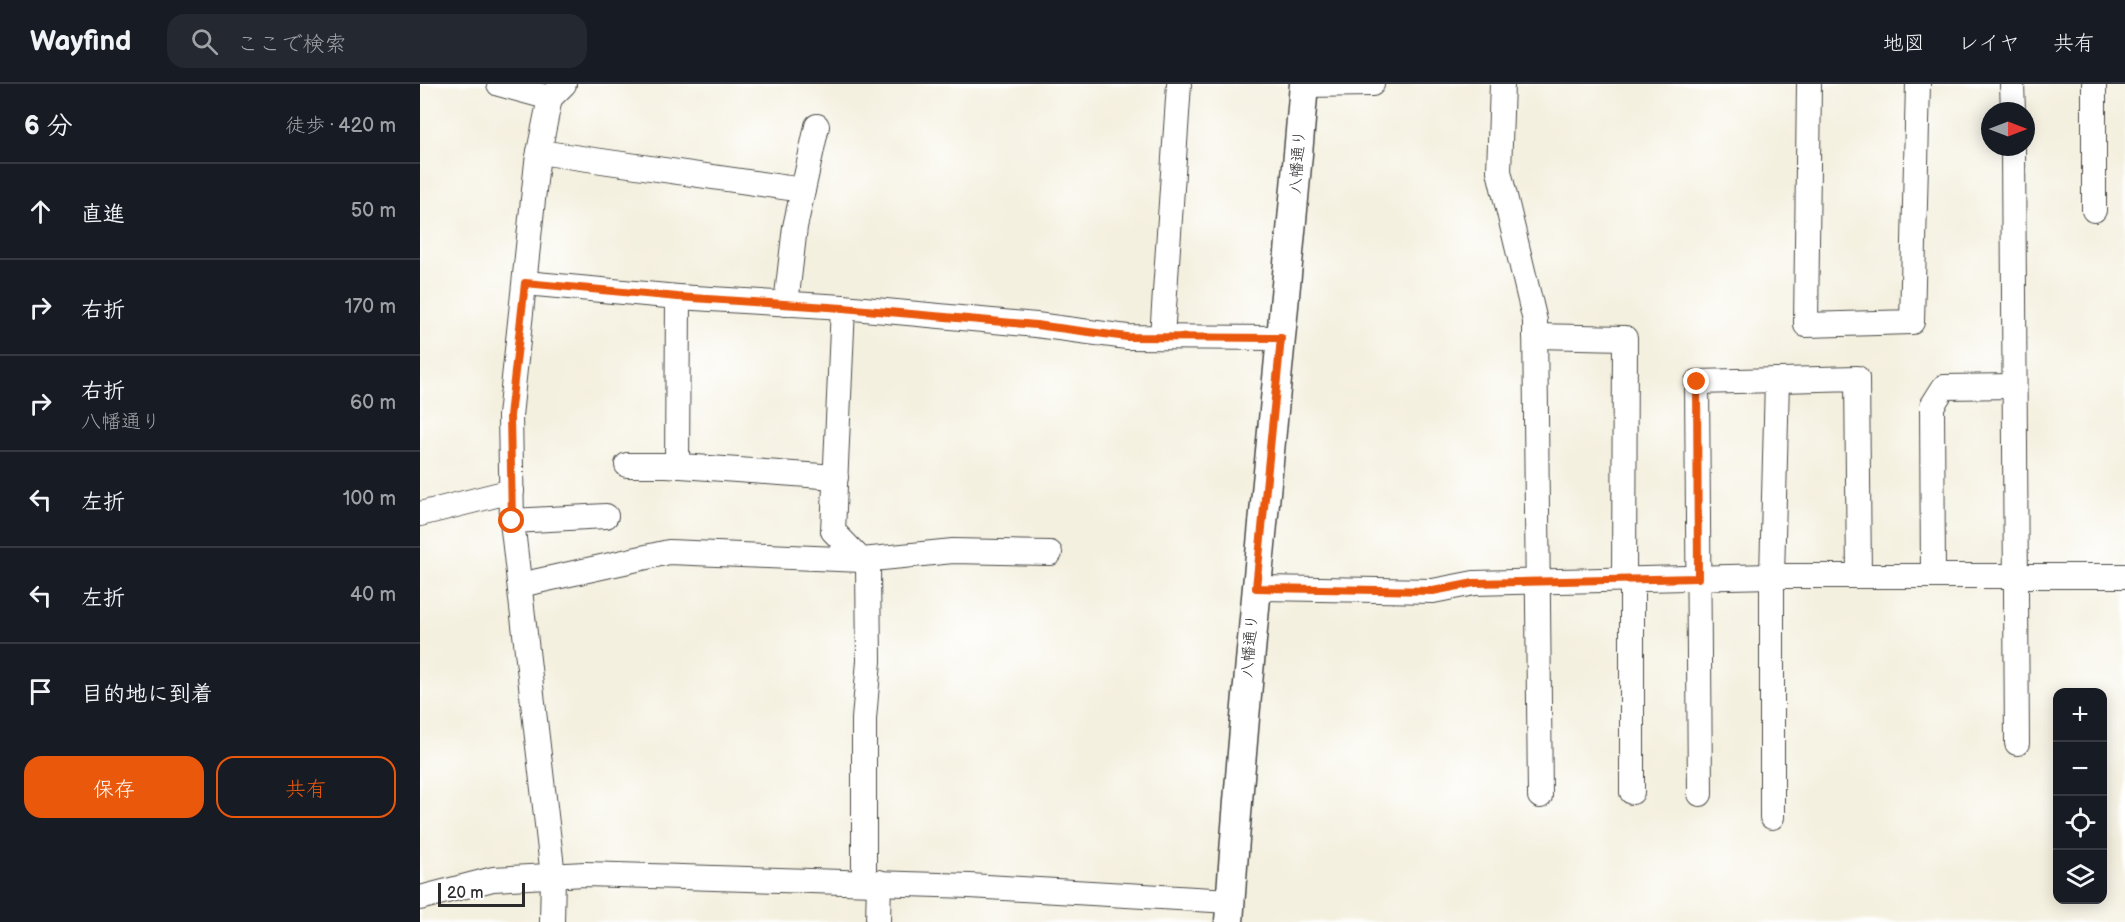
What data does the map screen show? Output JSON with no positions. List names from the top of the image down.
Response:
{
  "streets": {
    "street": ["八幡通り"]
  },
  "scale_bar": "20 m",
  "north": "right",
  "page": {
    "header": "Wayfind",
    "search": "ここで検索",
    "nav": ["地図", "レイヤ", "共有"],
    "heading": ["6 分", "徒歩 · 420 m"],
    "list": [
      ["直進", "50 m"],
      ["右折", "170 m"],
      ["右折", "八幡通り", "60 m"],
      ["左折", "100 m"],
      ["左折", "40 m"],
      "目的地に到着"
    ],
    "map_buttons": ["+", "−"],
    "buttons": ["保存", "共有"],
    "scale": "20 m"
  }
}
